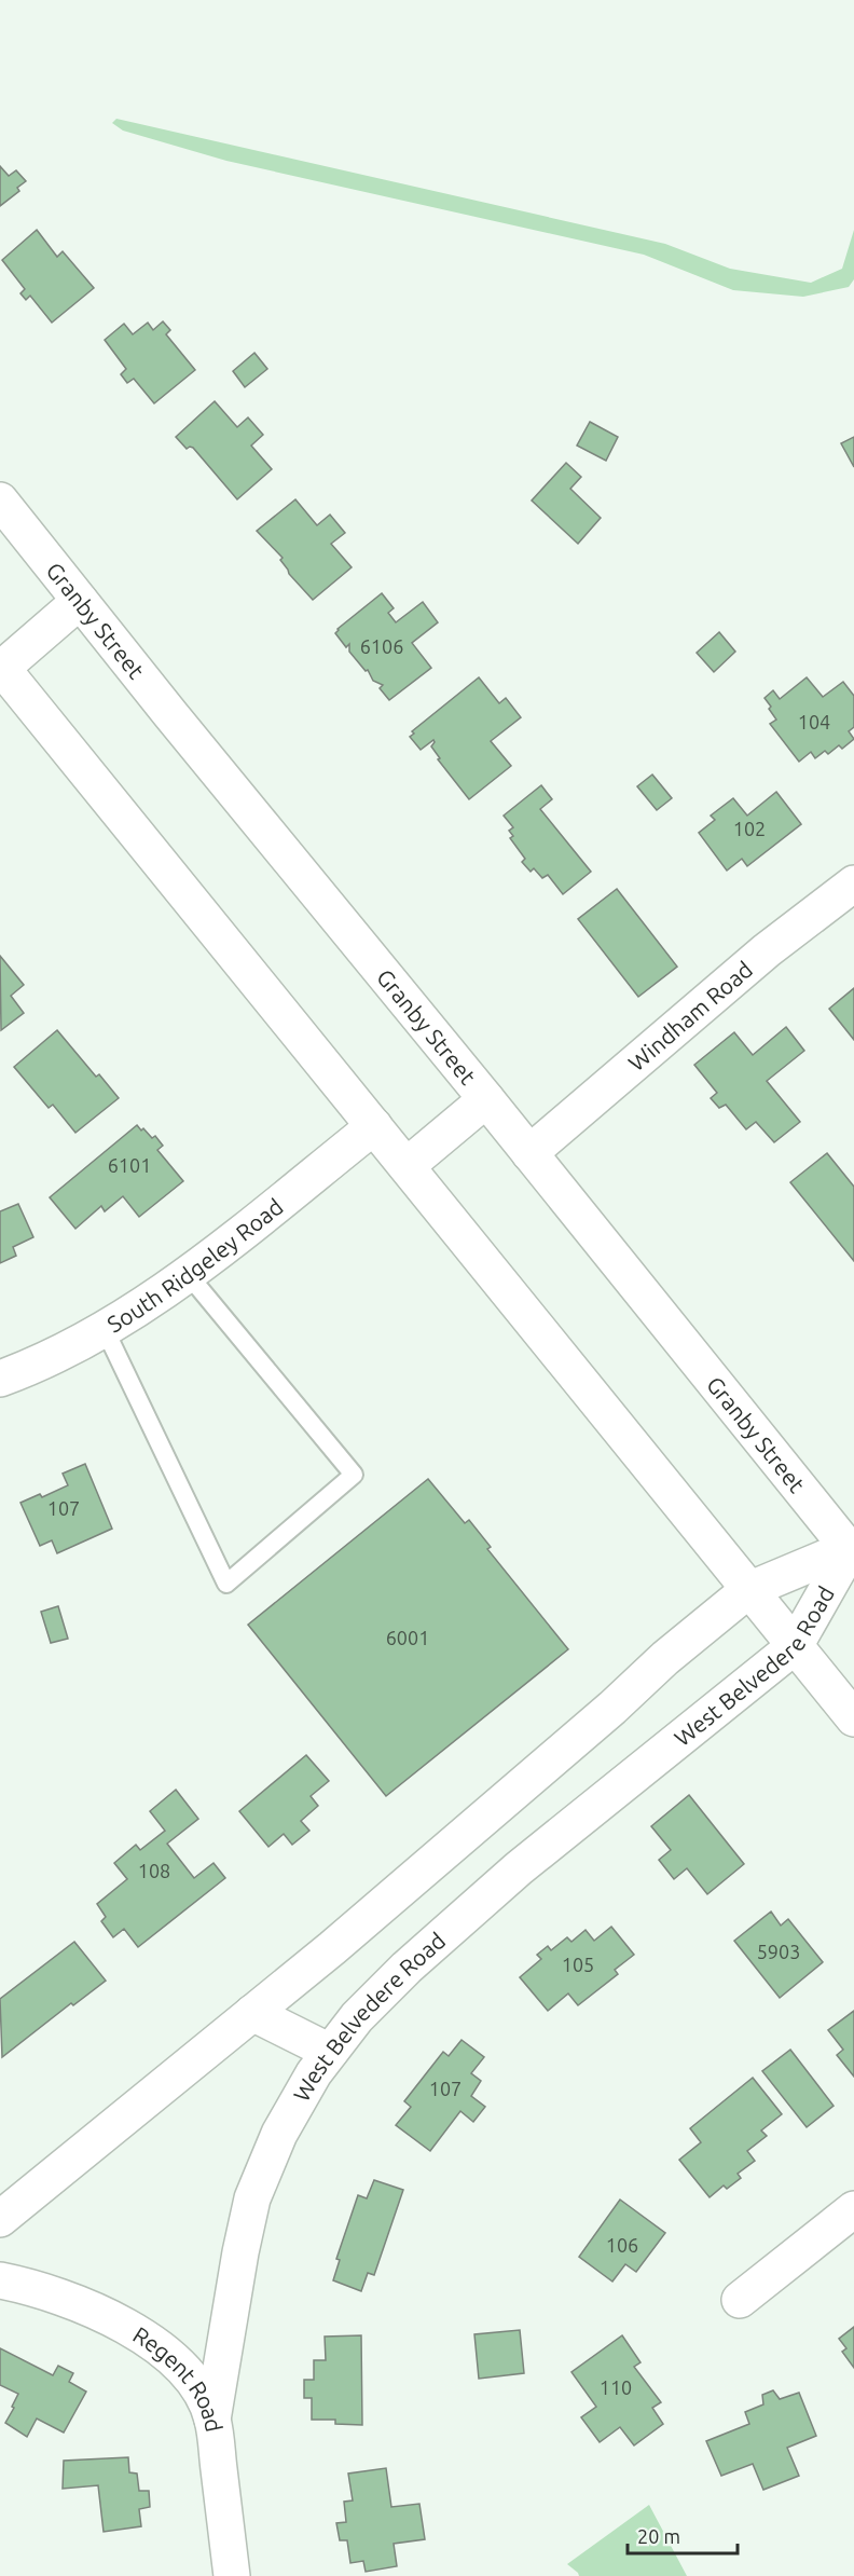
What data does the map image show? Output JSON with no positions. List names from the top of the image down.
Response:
{
  "streets": {
    "street": [
      "Granby Street",
      "Windham Road",
      "South Ridgeley Road",
      "West Belvedere Road",
      "Regent Road"
    ]
  },
  "crossings": [
    ["Granby Street", "Windham Road"],
    ["Granby Street", "West Belvedere Road"],
    ["West Belvedere Road", "Regent Road"]
  ],
  "house_numbers": [
    "6106",
    "104",
    "102",
    "6101",
    "107",
    "6001",
    "108",
    "5903",
    "105",
    "107",
    "106",
    "110"
  ],
  "scale_bar": "20 m"
}
